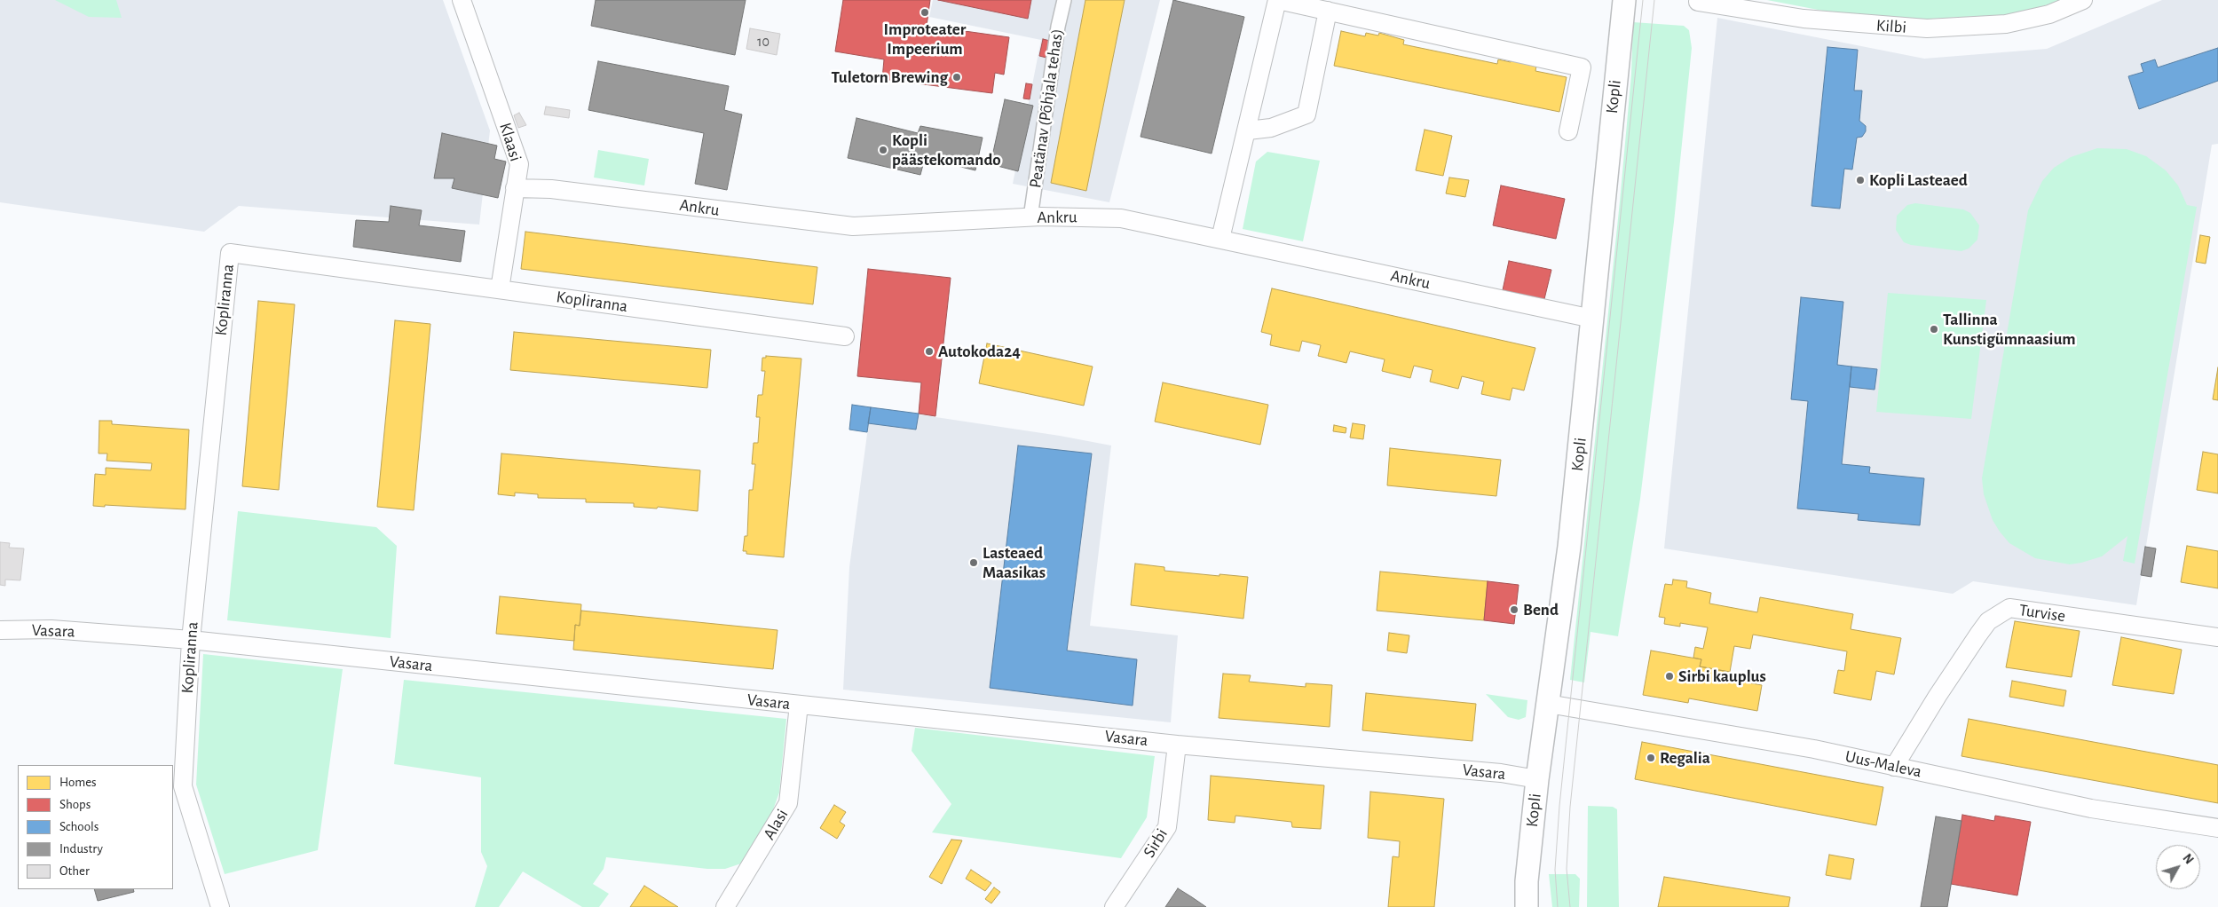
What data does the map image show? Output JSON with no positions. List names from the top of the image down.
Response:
{
  "streets": {
    "street": [
      "Kilbi",
      "Kopli",
      "Peatänav (Põhjala tehas)",
      "Klaasi",
      "Ankru",
      "Kopliranna",
      "Turvise",
      "Vasara",
      "Uus-Maleva",
      "Alasi",
      "Sirbi"
    ]
  },
  "crossings": [
    ["Kopli", "Ankru"],
    ["Kopli", "Vasara"],
    ["Kopli", "Uus-Maleva"],
    ["Peatänav (Põhjala tehas)", "Ankru"],
    ["Klaasi", "Ankru"],
    ["Klaasi", "Kopliranna"],
    ["Kopliranna", "Vasara"],
    ["Turvise", "Uus-Maleva"],
    ["Vasara", "Alasi"],
    ["Vasara", "Sirbi"]
  ],
  "places": [
    "Improteater Impeerium",
    "Tuletorn Brewing",
    "Kopli päästekomando",
    "Kopli Lasteaed",
    "Tallinna Kunstigümnaasium",
    "Autokoda24",
    "Lasteaed Maasikas",
    "Bend",
    "Sirbi kauplus",
    "Regalia"
  ],
  "house_numbers": ["10"],
  "legend": [
    "Homes",
    "Shops",
    "Schools",
    "Industry",
    "Other"
  ],
  "north": "top right"
}
